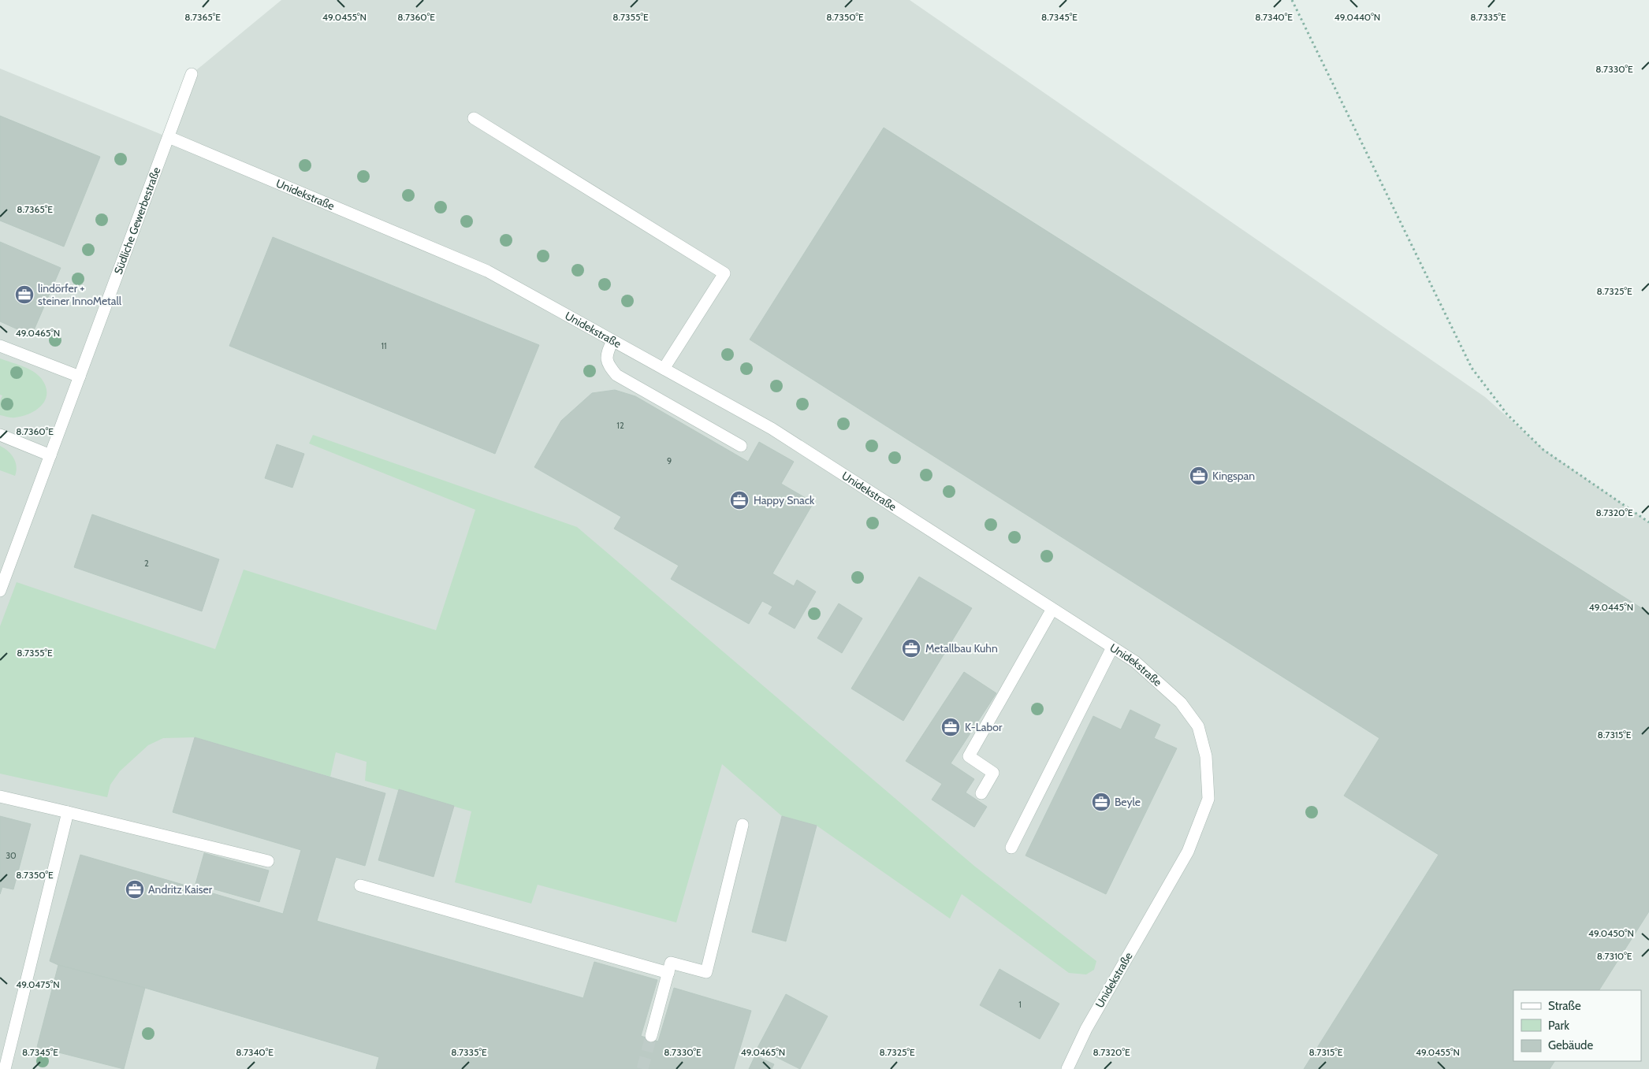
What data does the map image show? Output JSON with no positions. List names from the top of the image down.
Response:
{
  "streets": {
    "street": ["Unidekstraße", "Südliche Gewerbestraße"]
  },
  "crossings": [
    ["Unidekstraße", "Südliche Gewerbestraße"]
  ],
  "places": {
    "office": [
      "lindörfer + steiner InnoMetall",
      "Kingspan",
      "Happy Snack",
      "Metallbau Kuhn",
      "K-Labor",
      "Beyle",
      "Andritz Kaiser"
    ]
  },
  "house_numbers": [
    "11",
    "12",
    "9",
    "2",
    "30",
    "1"
  ],
  "legend": ["Straße", "Park", "Gebäude"],
  "coordinates": [
    "49.0455°N",
    "49.0440°N",
    "8.7345°E",
    "8.7340°E",
    "8.7365°E",
    "8.7360°E",
    "8.7355°E",
    "8.7350°E",
    "8.7335°E",
    "8.7330°E",
    "8.7325°E",
    "49.0465°N",
    "8.7320°E",
    "49.0445°N",
    "8.7315°E",
    "49.0450°N",
    "8.7310°E",
    "49.0475°N"
  ]
}
